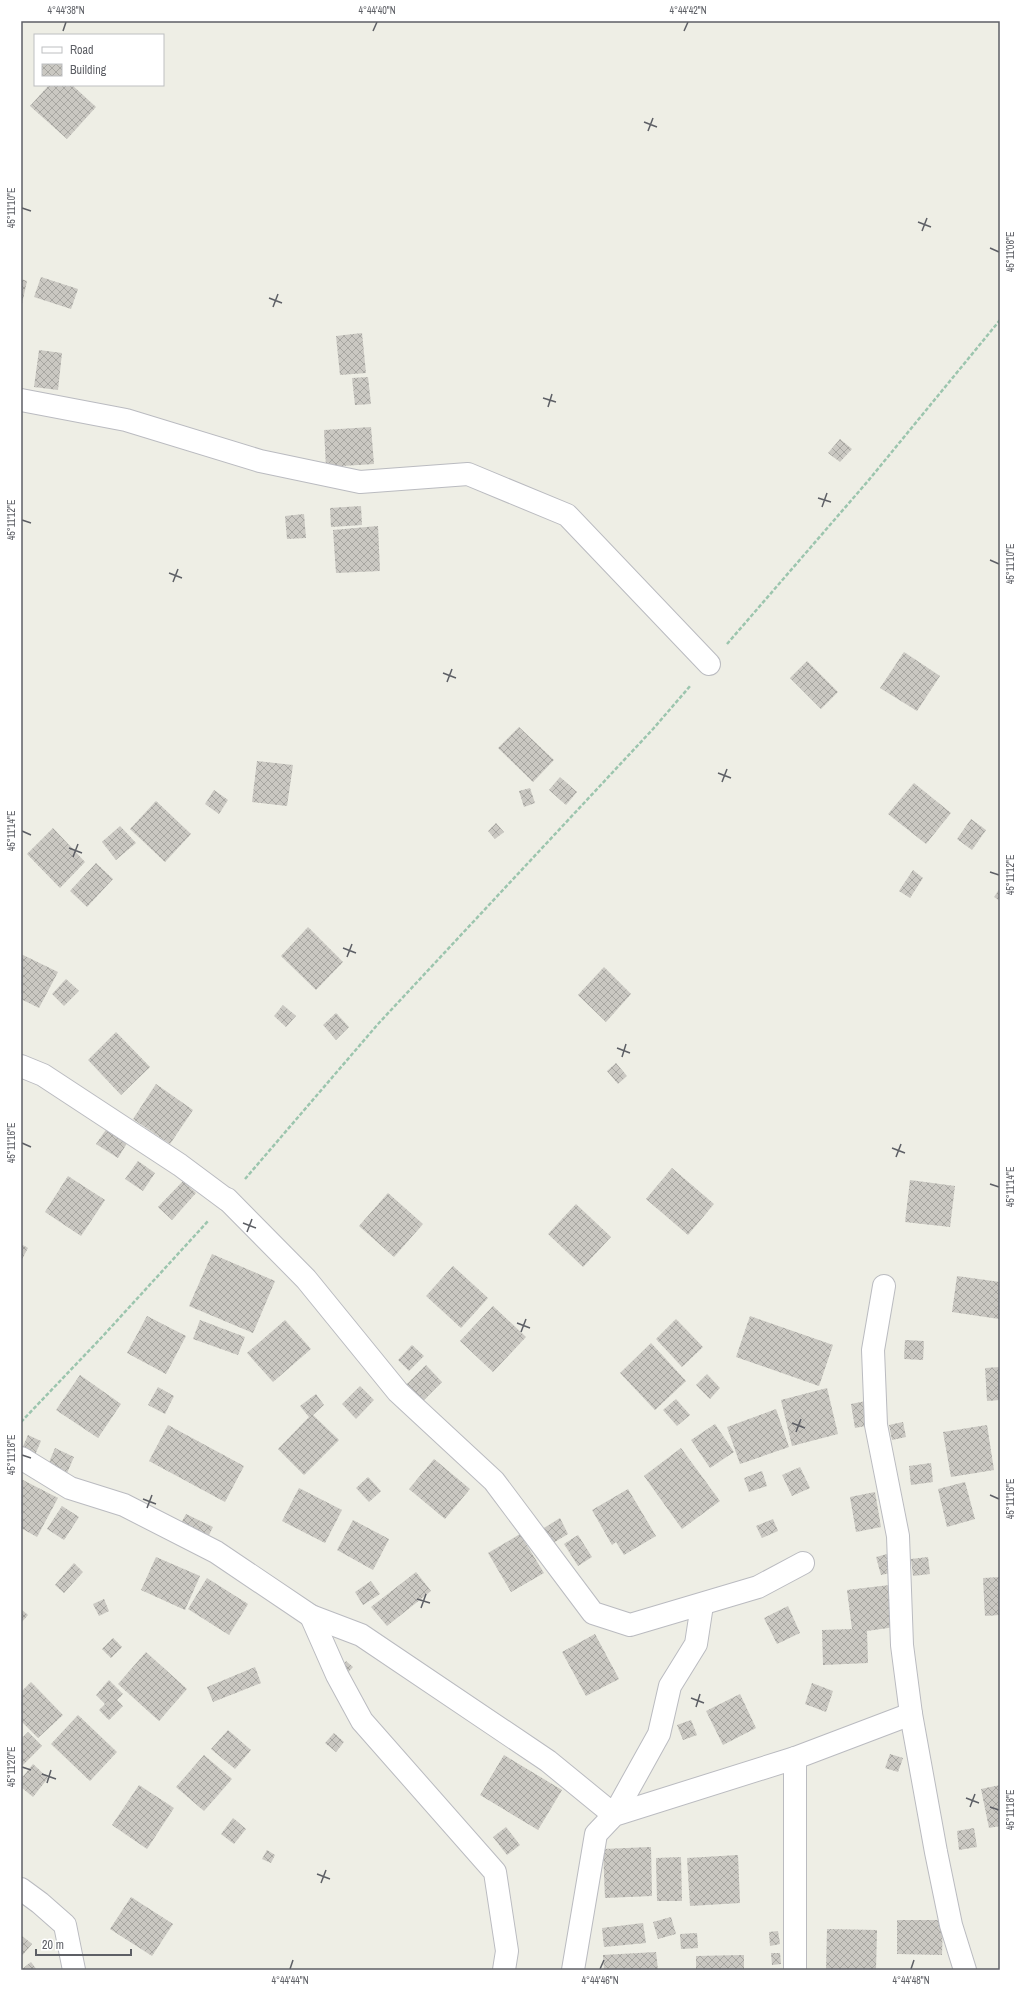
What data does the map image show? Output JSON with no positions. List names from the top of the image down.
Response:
{
  "legend": ["Road", "Building"],
  "scale_bar": "20 m",
  "coordinates": [
    "4°44'38\"N",
    "4°44'40\"N",
    "4°44'42\"N",
    "45°11'10\"E",
    "45°11'08\"E",
    "45°11'12\"E",
    "45°11'14\"E",
    "45°11'16\"E",
    "45°11'18\"E",
    "45°11'20\"E",
    "4°44'44\"N",
    "4°44'46\"N",
    "4°44'48\"N"
  ]
}
